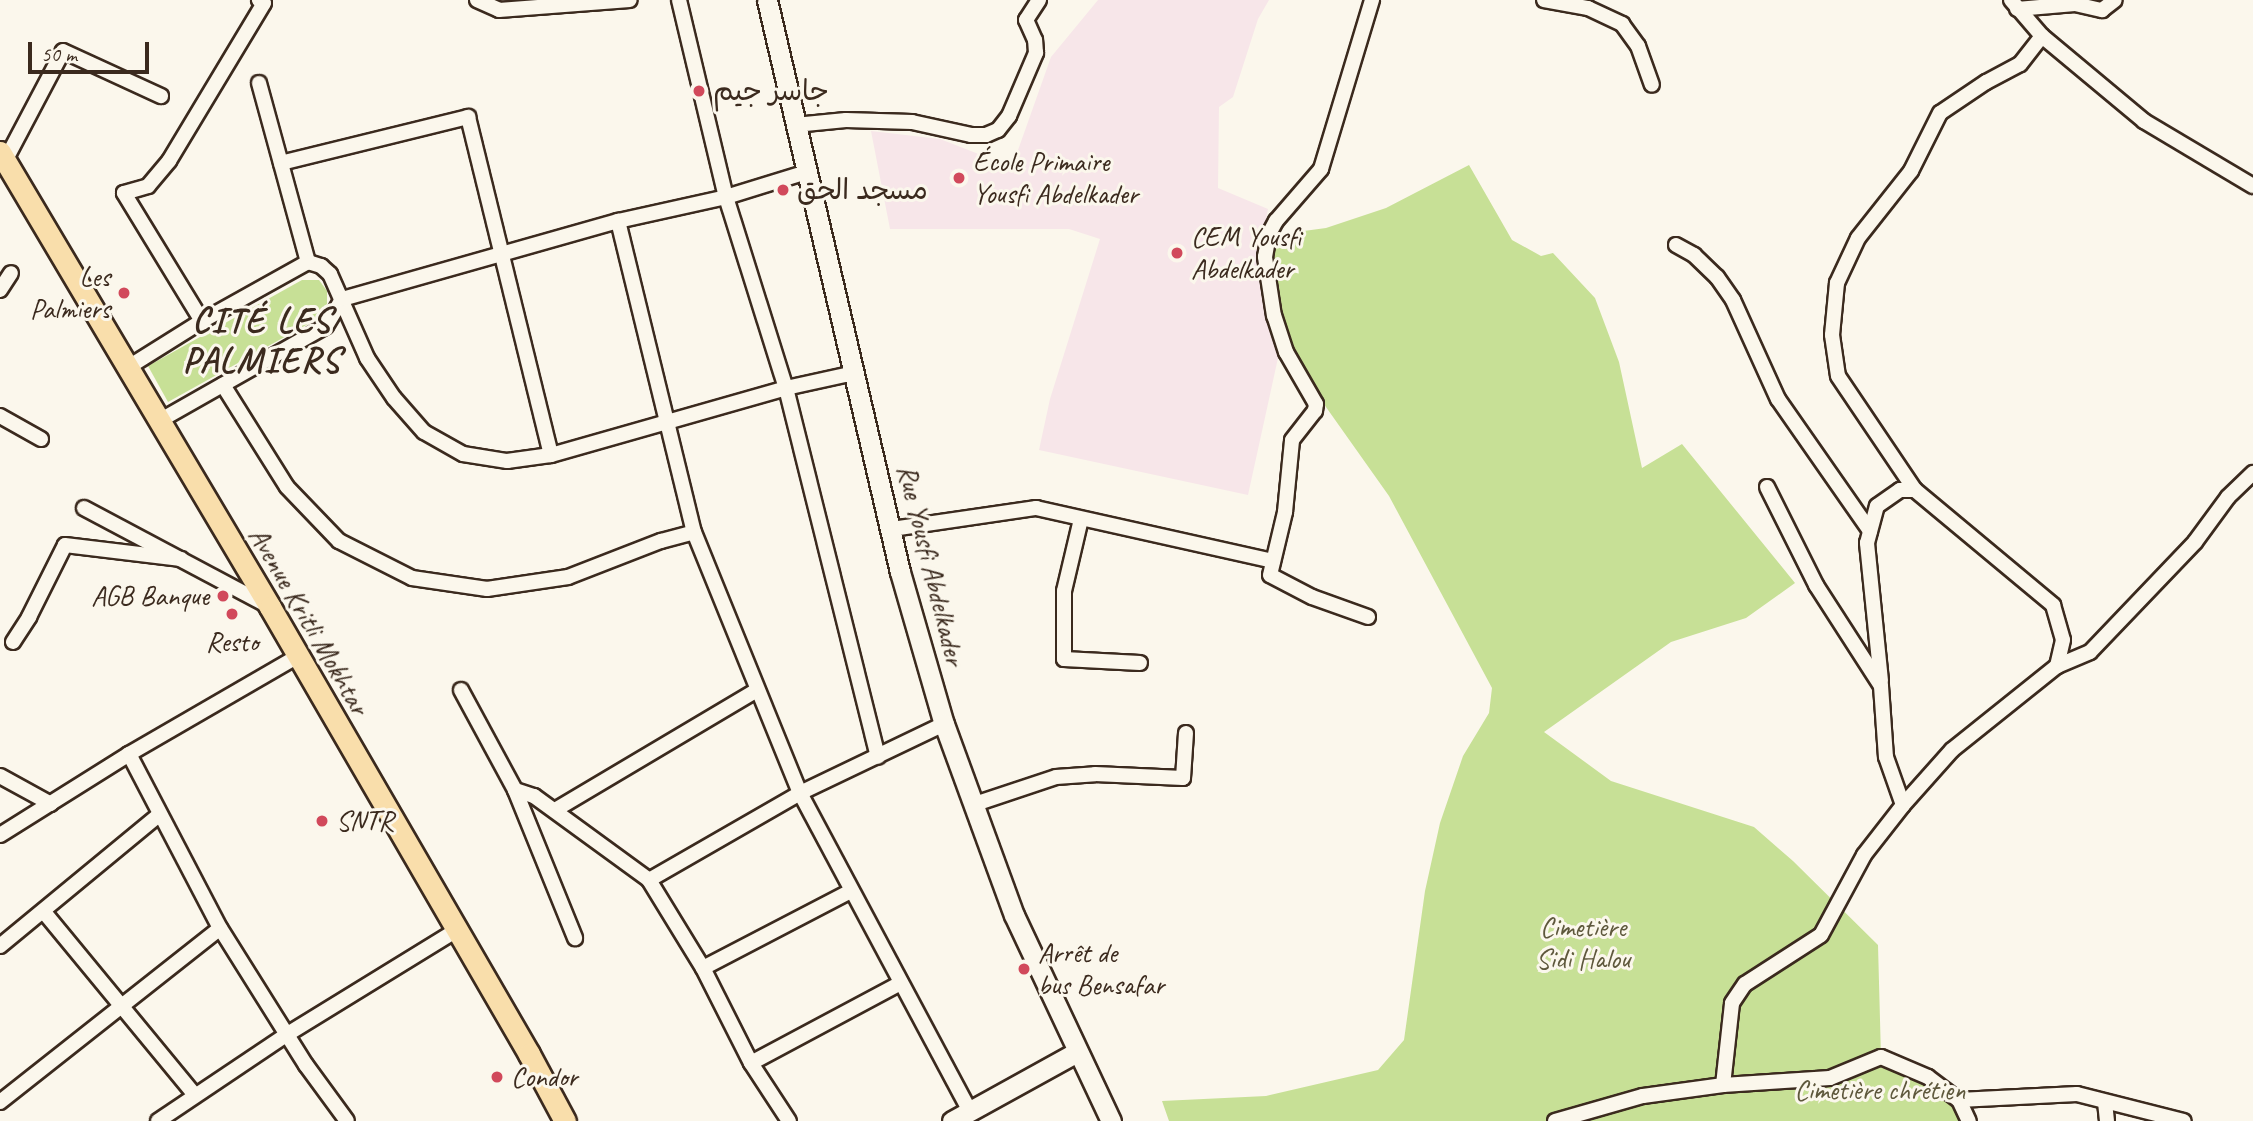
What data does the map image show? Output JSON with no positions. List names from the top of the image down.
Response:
{
  "streets": {
    "main road": ["Rue Yousfi Abdelkader", "Avenue Kritli Mokhtar"]
  },
  "districts": ["CITÉ LES PALMIERS"],
  "parks": ["Cimetière Sidi Halou", "Cimetière chrétien"],
  "places": [
    "جاسر جيم",
    "École Primaire Yousfi Abdelkader",
    "مسجد الحق",
    "CEM Yousfi Abdelkader",
    "Les Palmiers",
    "AGB Banque",
    "Resto",
    "SNTR",
    "Arrêt de bus Bensafar",
    "Condor"
  ],
  "scale_bar": "50 m"
}
